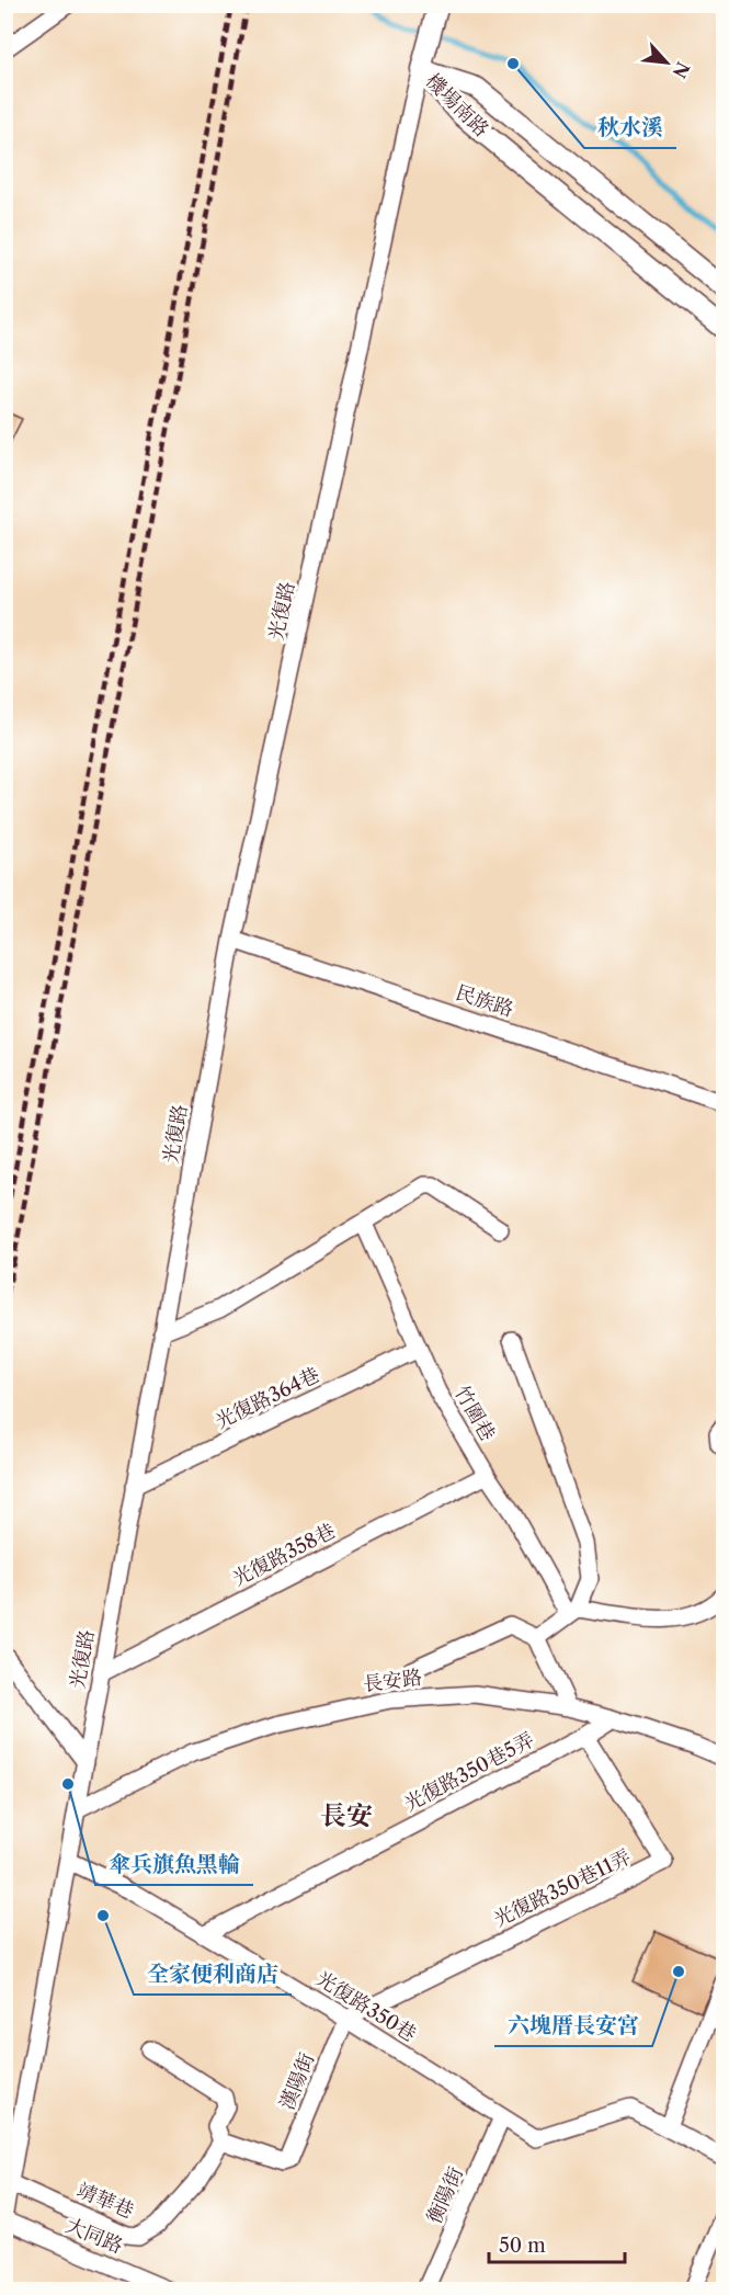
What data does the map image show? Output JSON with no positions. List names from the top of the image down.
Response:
{
  "streets": {
    "street": [
      "機場南路",
      "光復路",
      "民族路",
      "光復路364巷",
      "竹圍巷",
      "光復路358巷",
      "長安路",
      "光復路350巷5弄",
      "光復路350巷11弄",
      "光復路350巷",
      "漢陽街",
      "衡陽街",
      "靖華巷",
      "大同路"
    ]
  },
  "crossings": [
    ["機場南路", "光復路"],
    ["光復路", "民族路"],
    ["光復路", "光復路364巷"],
    ["光復路", "光復路358巷"],
    ["光復路", "長安路"],
    ["光復路", "光復路350巷"],
    ["光復路", "靖華巷"],
    ["光復路364巷", "竹圍巷"],
    ["竹圍巷", "光復路358巷"],
    ["長安路", "光復路350巷5弄"],
    ["光復路350巷5弄", "光復路350巷11弄"],
    ["光復路350巷5弄", "光復路350巷"],
    ["光復路350巷11弄", "光復路350巷"],
    ["光復路350巷11弄", "漢陽街"],
    ["光復路350巷", "漢陽街"],
    ["光復路350巷", "衡陽街"],
    ["漢陽街", "靖華巷"]
  ],
  "districts": ["長安"],
  "places": [
    "秋水溪",
    "傘兵旗魚黑輪",
    "全家便利商店",
    "六塊厝長安宮"
  ],
  "scale_bar": "50 m",
  "north": "bottom right"
}
